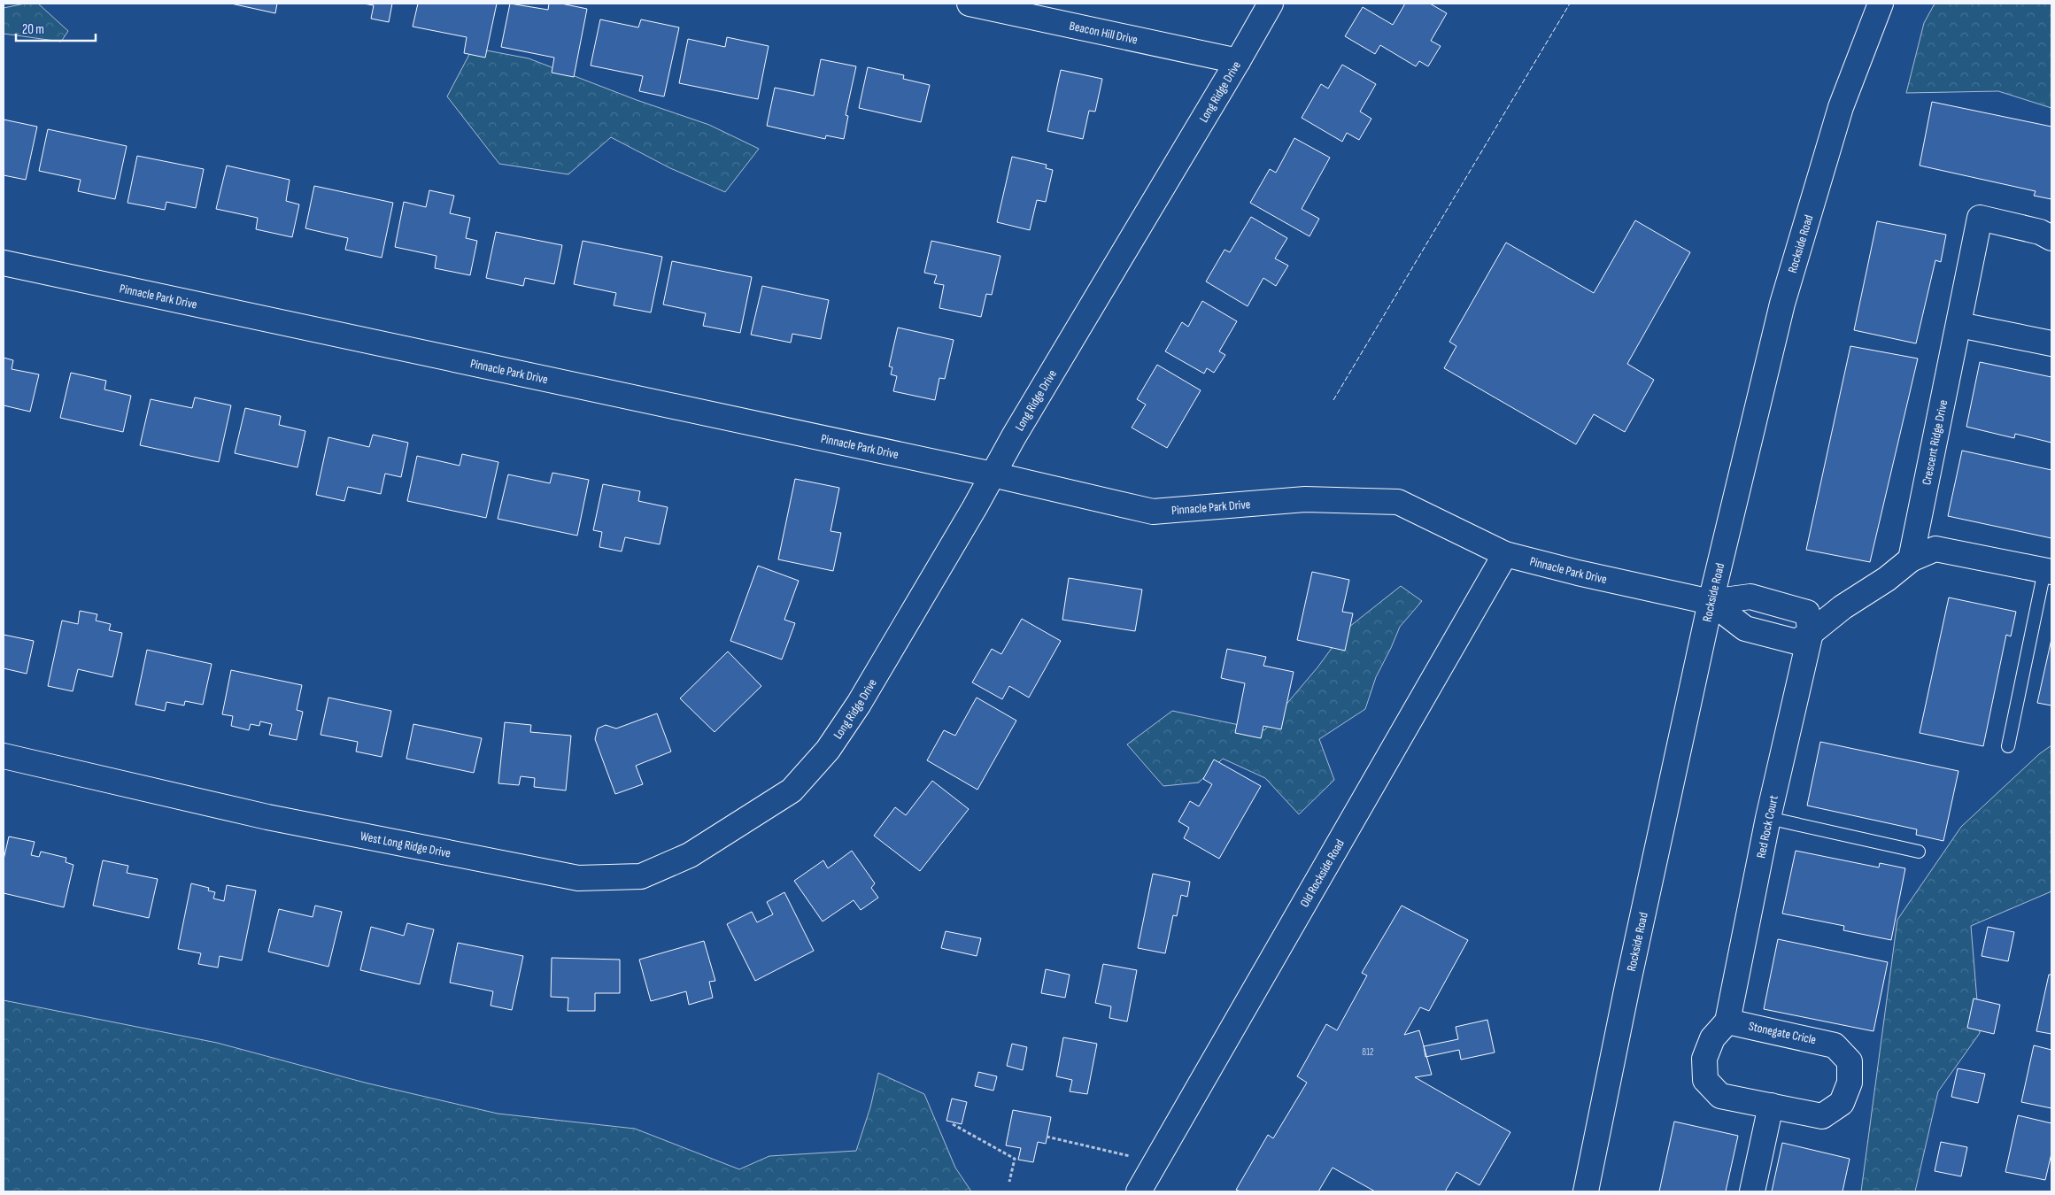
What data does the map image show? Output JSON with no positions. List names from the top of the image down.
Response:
{
  "streets": {
    "street": [
      "Beacon Hill Drive",
      "Long Ridge Drive",
      "Rockside Road",
      "Pinnacle Park Drive",
      "Crescent Ridge Drive",
      "Red Rock Court",
      "West Long Ridge Drive",
      "Old Rockside Road",
      "Stonegate Cricle"
    ]
  },
  "crossings": [
    ["Beacon Hill Drive", "Long Ridge Drive"],
    ["Long Ridge Drive", "Pinnacle Park Drive"],
    ["Long Ridge Drive", "West Long Ridge Drive"],
    ["Rockside Road", "Pinnacle Park Drive"],
    ["Pinnacle Park Drive", "Old Rockside Road"],
    ["Red Rock Court", "Stonegate Cricle"]
  ],
  "house_numbers": ["812"],
  "scale_bar": "20 m"
}
